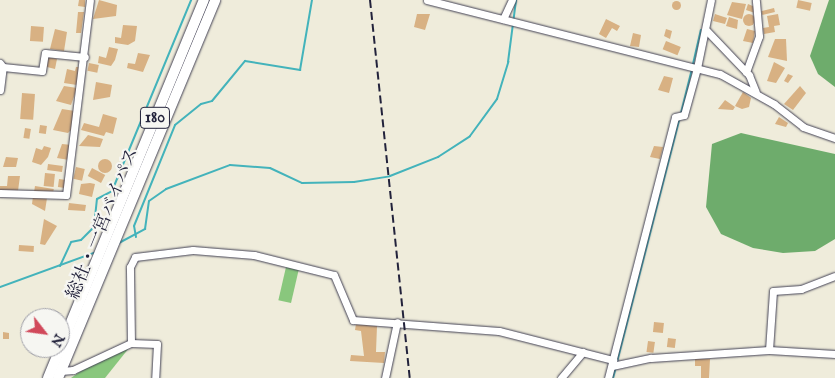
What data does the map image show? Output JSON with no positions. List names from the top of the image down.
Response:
{
  "streets": {
    "highway": ["180", "総社・一宮バイパス"]
  },
  "north": "bottom right"
}
